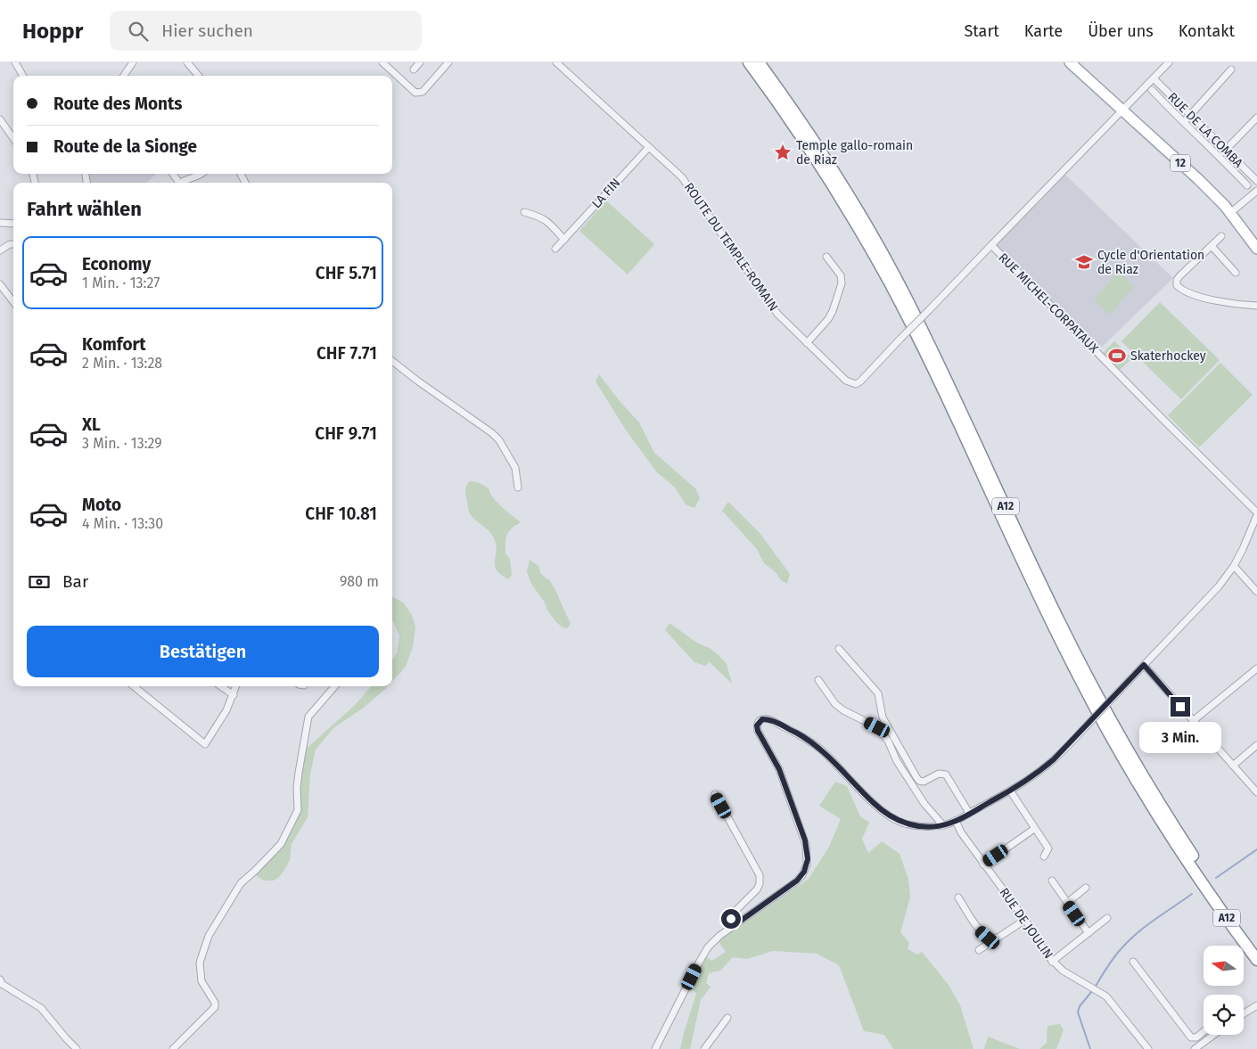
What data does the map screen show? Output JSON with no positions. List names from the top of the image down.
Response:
{
  "streets": {
    "highway": ["A12"],
    "main road": ["12"],
    "street": [
      "RUE DE LA COMBA",
      "LA FIN",
      "ROUTE DU TEMPLE-ROMAIN",
      "RUE MICHEL-CORPATAUX",
      "RUE DE JOULIN"
    ]
  },
  "crossings": [
    ["RUE DE LA COMBA", "RUE MICHEL-CORPATAUX"],
    ["12", "RUE MICHEL-CORPATAUX"],
    ["LA FIN", "ROUTE DU TEMPLE-ROMAIN"],
    ["ROUTE DU TEMPLE-ROMAIN", "RUE MICHEL-CORPATAUX"]
  ],
  "places": {
    "place": ["Temple gallo-romain de Riaz"],
    "school or university": ["Cycle d'Orientation de Riaz"],
    "sports": ["Skaterhockey"]
  },
  "north": "left",
  "page": {
    "header": "Hoppr",
    "search": "Hier suchen",
    "nav": [
      "Start",
      "Karte",
      "Über uns",
      "Kontakt"
    ],
    "banner": ["Route des Monts", "Route de la Sionge"],
    "heading": "Fahrt wählen",
    "list": [
      {
        "name": "Economy",
        "note": "1 Min. · 13:27",
        "value": "CHF 5.71"
      },
      {
        "name": "Komfort",
        "note": "2 Min. · 13:28",
        "value": "CHF 7.71"
      },
      {
        "name": "XL",
        "note": "3 Min. · 13:29",
        "value": "CHF 9.71"
      },
      {
        "name": "Moto",
        "note": "4 Min. · 13:30",
        "value": "CHF 10.81"
      }
    ],
    "pay": ["Bar", "980 m"],
    "buttons": "Bestätigen",
    "bubble": "3 Min."
  }
}
